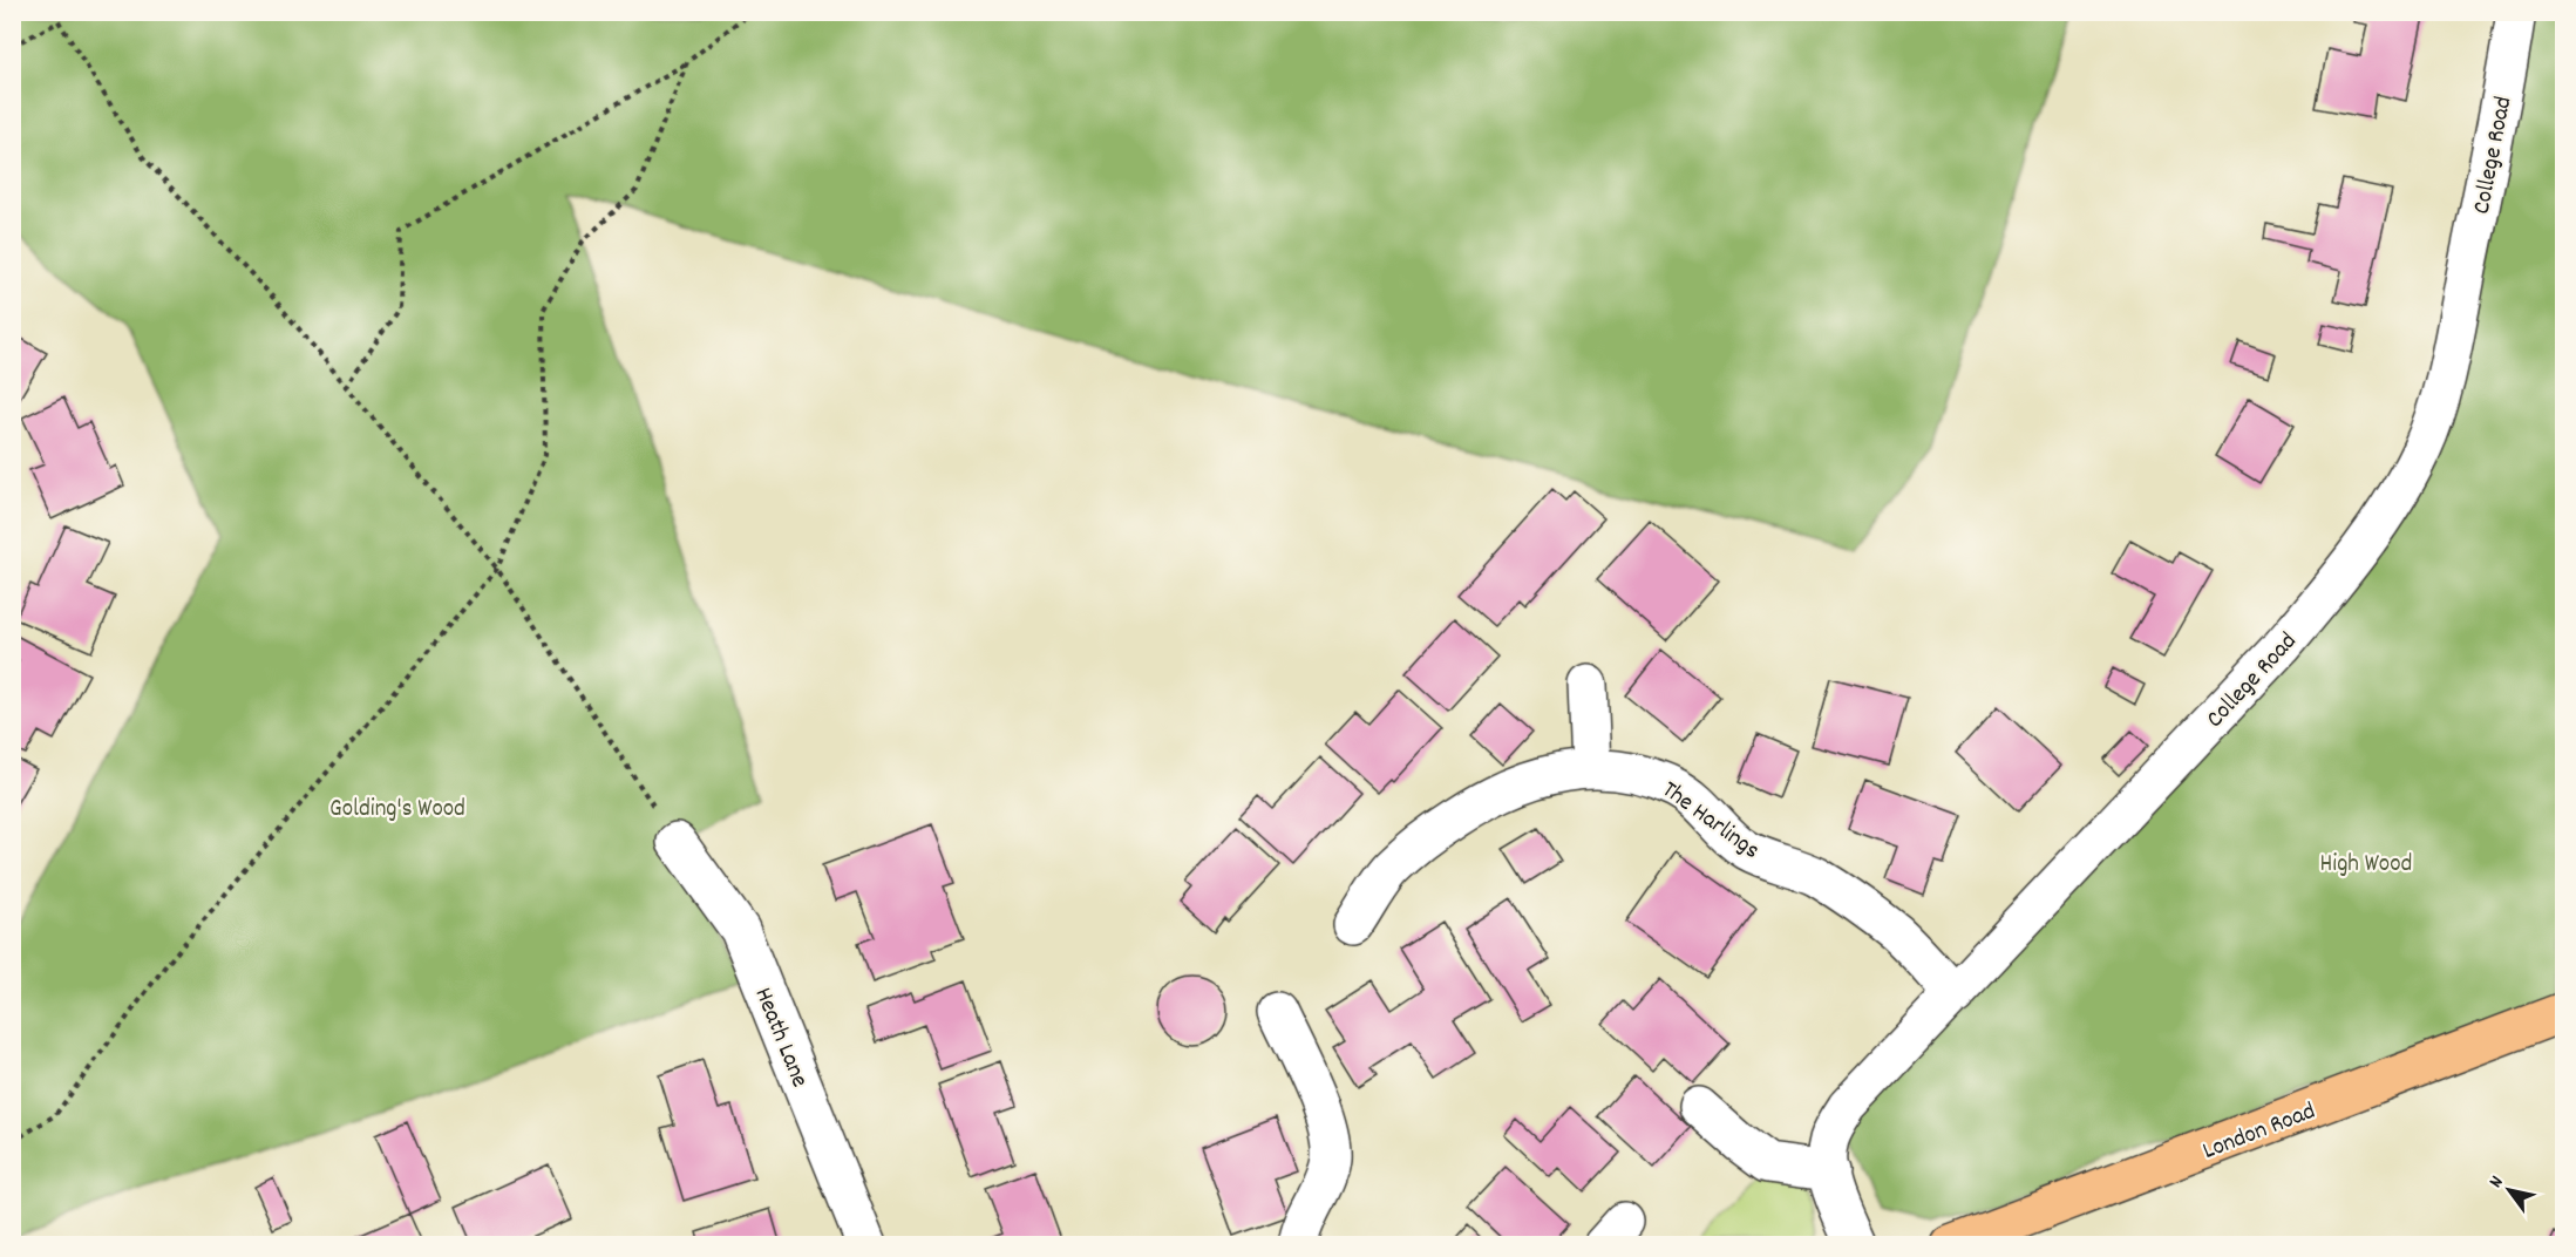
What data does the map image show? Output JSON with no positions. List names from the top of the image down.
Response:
{
  "streets": {
    "main road": ["London Road"],
    "street": ["College Road", "The Harlings", "Heath Lane"]
  },
  "crossings": [
    ["College Road", "The Harlings"]
  ],
  "parks": ["Golding's Wood", "High Wood"],
  "north": "top left"
}
